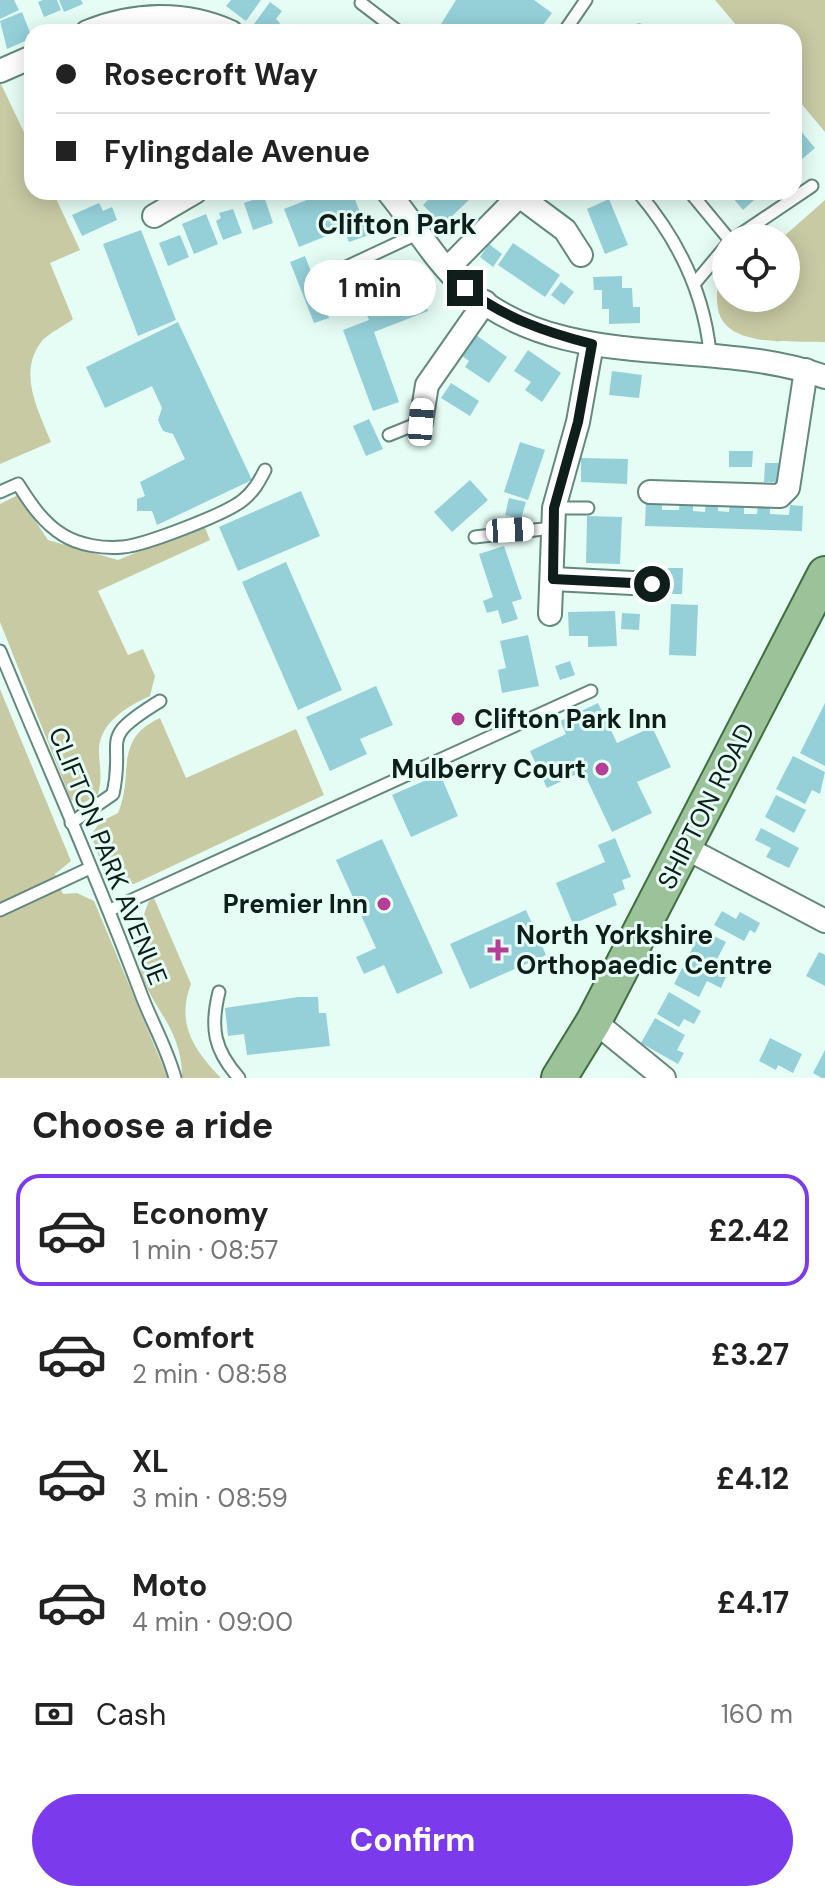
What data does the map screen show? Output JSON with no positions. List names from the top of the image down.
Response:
{
  "streets": {
    "main road": ["SHIPTON ROAD"],
    "lane": ["CLIFTON PARK AVENUE"]
  },
  "districts": ["Clifton Park"],
  "places": {
    "other": ["Clifton Park Inn", "Mulberry Court", "Premier Inn"],
    "health": ["North Yorkshire Orthopaedic Centre"]
  },
  "page": {
    "banner": ["Rosecroft Way", "Fylingdale Avenue"],
    "bubble": "1 min",
    "heading": "Choose a ride",
    "list": [
      {
        "name": "Economy",
        "note": "1 min · 08:57",
        "value": "£2.42"
      },
      {
        "name": "Comfort",
        "note": "2 min · 08:58",
        "value": "£3.27"
      },
      {
        "name": "XL",
        "note": "3 min · 08:59",
        "value": "£4.12"
      },
      {
        "name": "Moto",
        "note": "4 min · 09:00",
        "value": "£4.17"
      }
    ],
    "pay": ["Cash", "160 m"],
    "buttons": "Confirm"
  }
}
